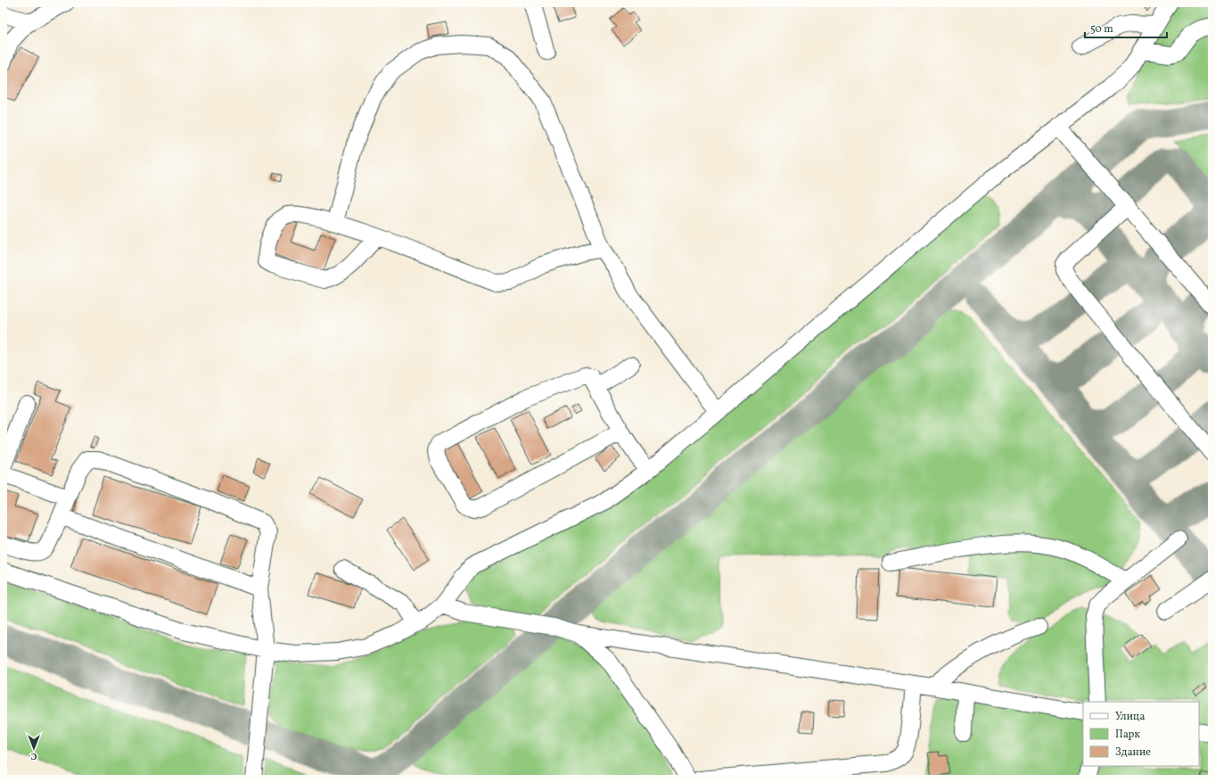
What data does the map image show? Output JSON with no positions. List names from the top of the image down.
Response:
{
  "legend": ["Улица", "Парк", "Здание"],
  "scale_bar": "50 m",
  "north": "bottom"
}
